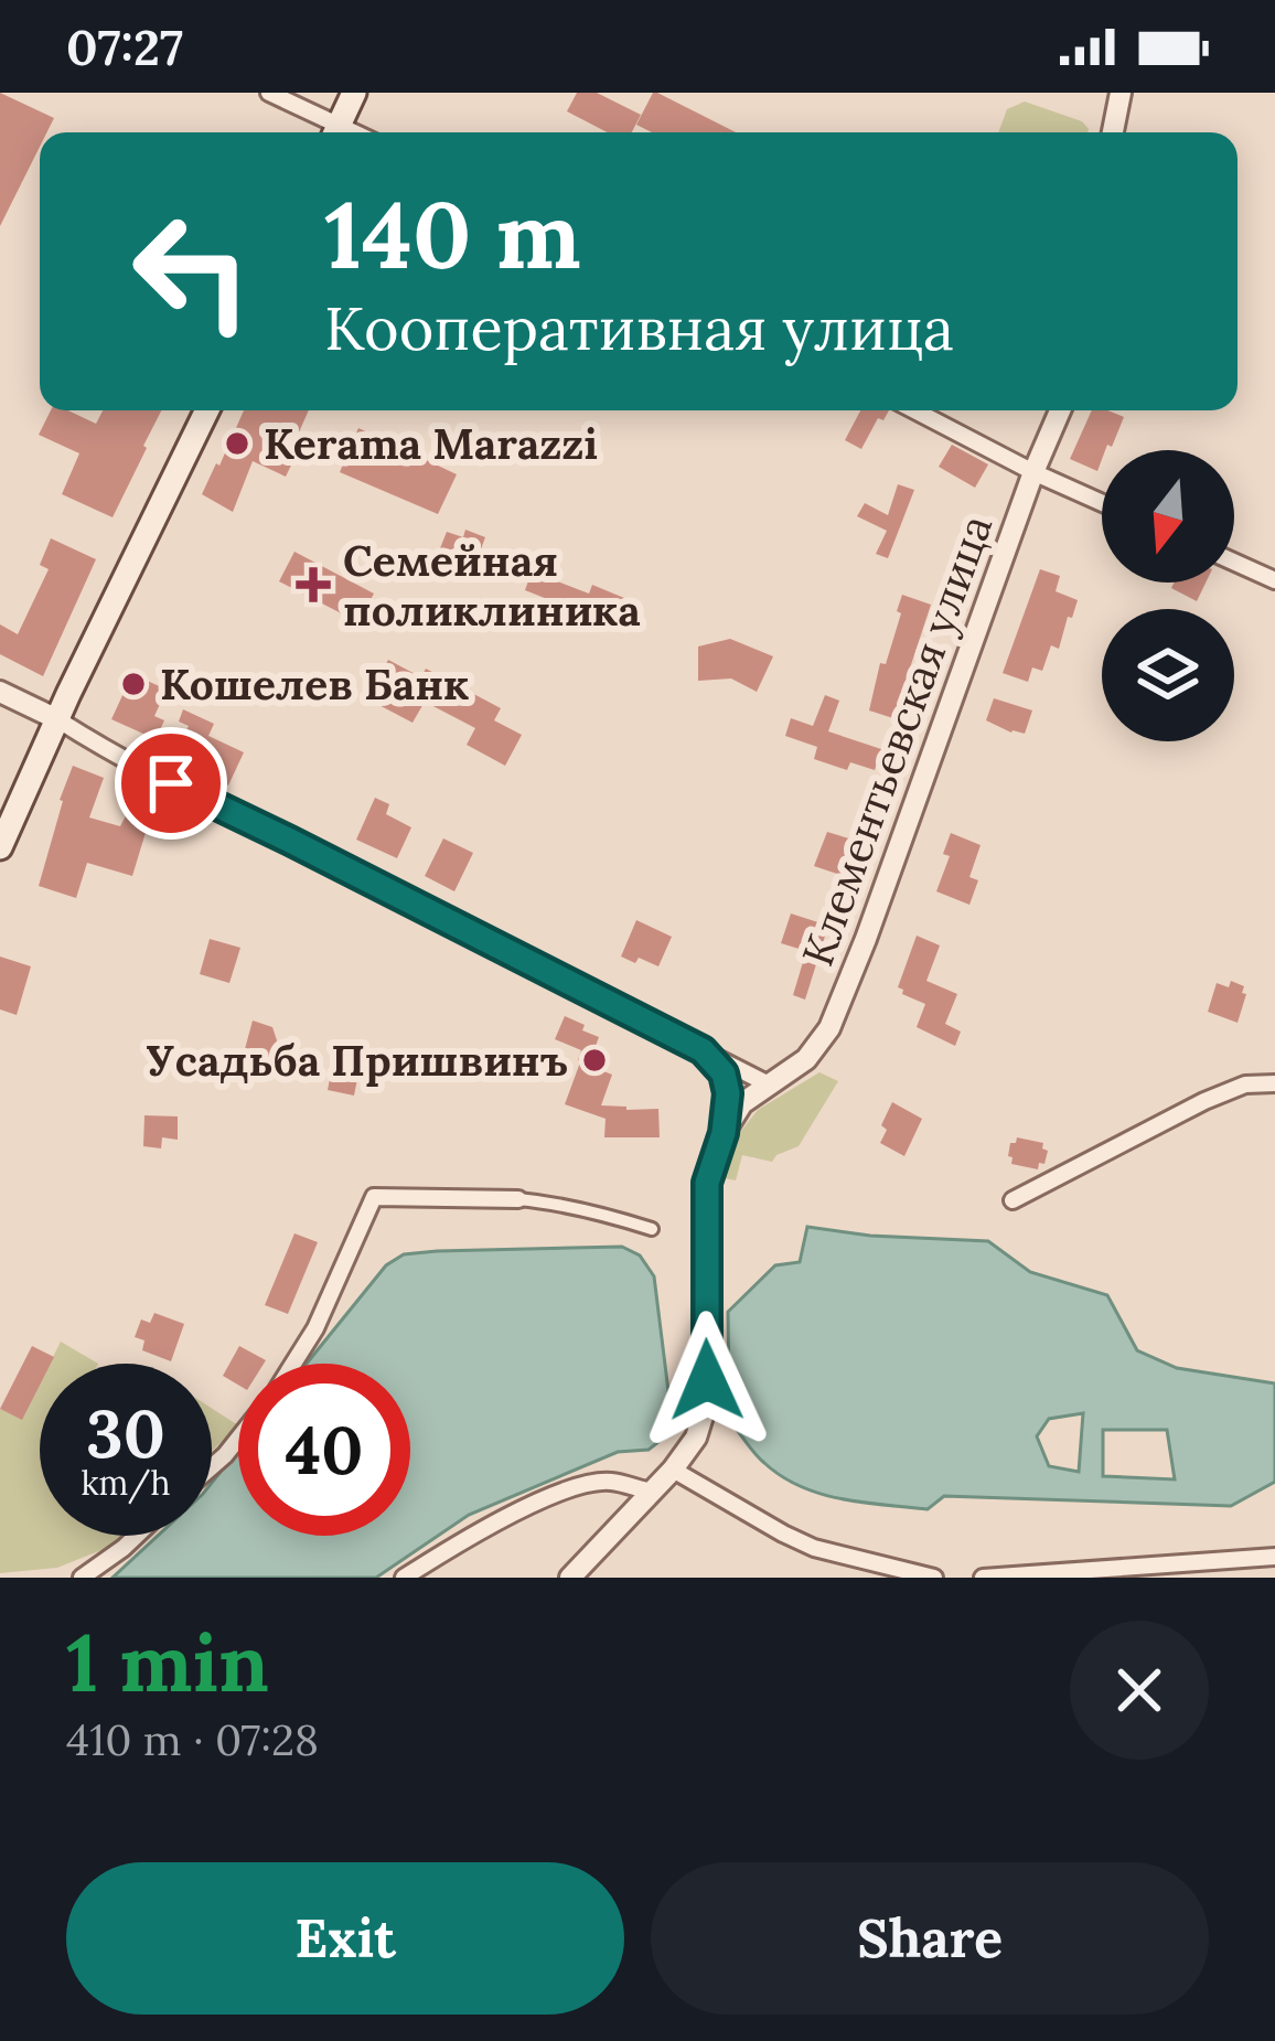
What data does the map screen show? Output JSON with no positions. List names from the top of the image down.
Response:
{
  "streets": {
    "street": ["Клементьевская улица"]
  },
  "places": {
    "other": ["Kerama Marazzi", "Кошелев Банк", "Усадьба Пришвинъ"],
    "health": ["Семейная поликлиника"]
  },
  "north": "bottom",
  "page": {
    "status": "07:27",
    "turn": ["140 m", "Кооперативная улица"],
    "speed": "30 km/h",
    "limit": "40",
    "heading": ["1 min", "410 m · 07:28"],
    "buttons": ["Exit", "Share"]
  }
}
